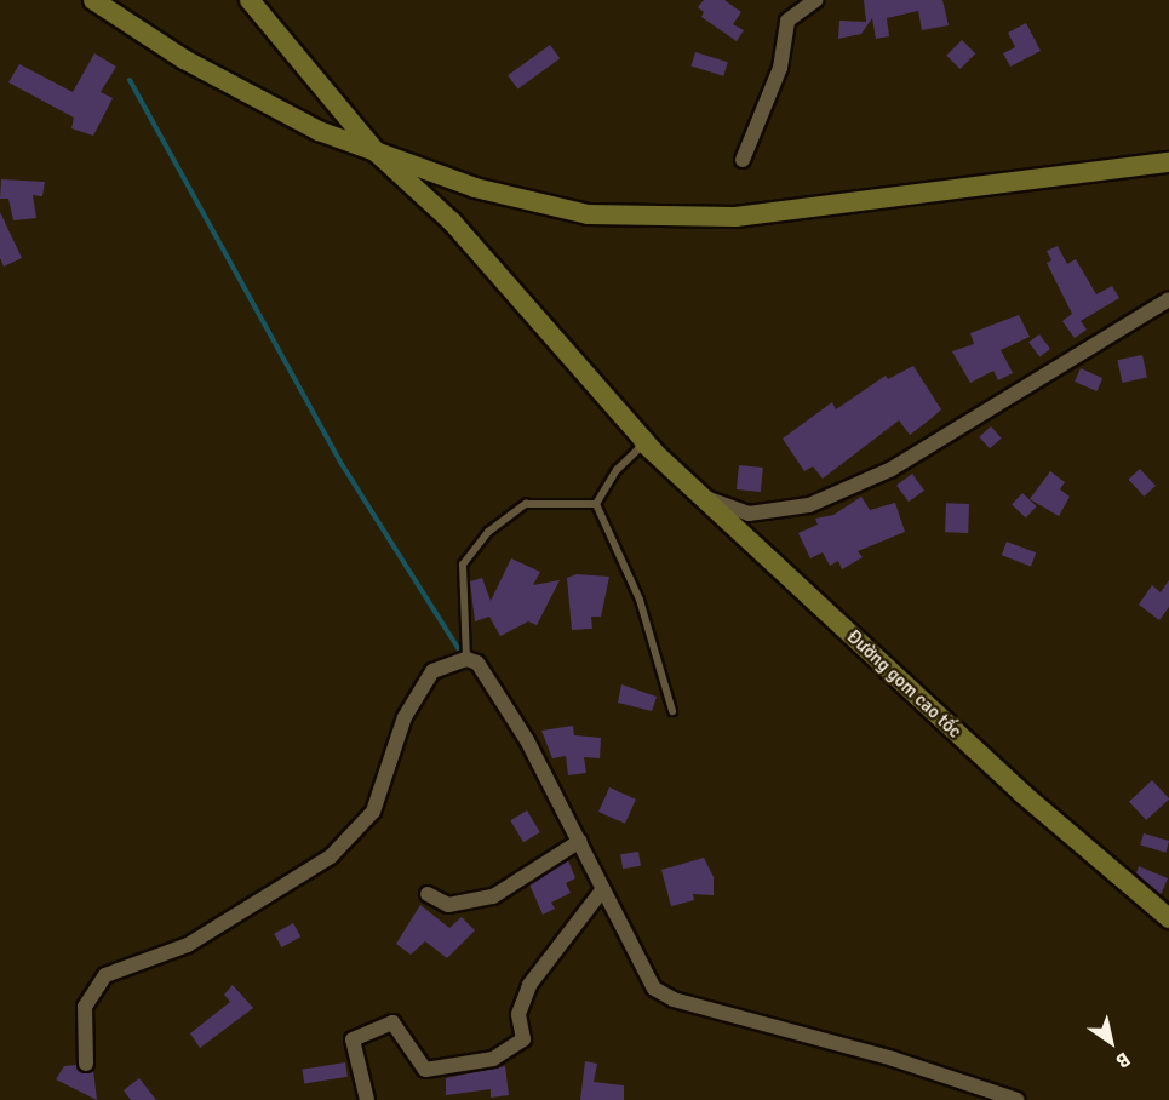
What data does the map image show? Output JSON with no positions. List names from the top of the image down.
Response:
{
  "streets": {
    "main road": ["Đường gom cao tốc"]
  },
  "north": "bottom right"
}
